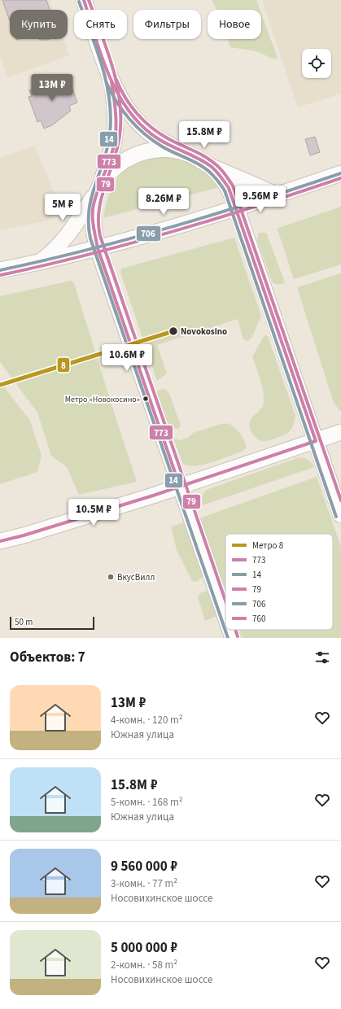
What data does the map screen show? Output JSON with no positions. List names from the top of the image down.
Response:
{
  "places": ["Novokosino", "Метро «Новокосино»", "ВкусВилл"],
  "lines": [
    "transit line 773",
    "transit line 79",
    "transit line 14",
    "transit line 706",
    "transit line 760",
    "metro line 8"
  ],
  "legend": [
    "Метро 8",
    "773",
    "14",
    "79",
    "706",
    "760"
  ],
  "scale_bar": "50 m",
  "page": {
    "chip": [
      "Купить",
      "Снять",
      "Фильтры",
      "Новое"
    ],
    "price": [
      "13M ₽",
      "15.8M ₽",
      "9.56M ₽",
      "8.26M ₽",
      "5M ₽",
      "10.6M ₽",
      "10.5M ₽"
    ],
    "scale": "50 m",
    "heading": "Объектов: 7",
    "list": [
      {
        "name": "13M ₽",
        "note": "4-комн. · 120 m² · Южная улица"
      },
      {
        "name": "15.8M ₽",
        "note": "5-комн. · 168 m² · Южная улица"
      },
      {
        "name": "9 560 000 ₽",
        "note": "3-комн. · 77 m² · Носовихинское шоссе"
      },
      {
        "name": "5 000 000 ₽",
        "note": "2-комн. · 58 m² · Носовихинское шоссе"
      }
    ]
  }
}
